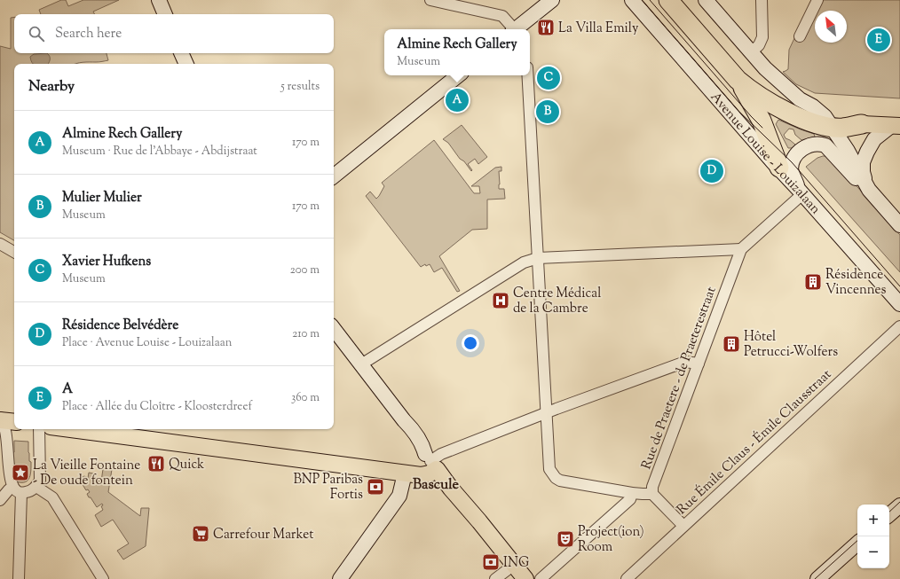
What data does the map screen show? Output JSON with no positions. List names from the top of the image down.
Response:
{
  "streets": {
    "highway": ["Avenue Louise - Louizalaan"],
    "street": ["Rue de Praetere - de Praeterestraat", "Rue Émile Claus - Émile Clausstraat"]
  },
  "districts": ["Bascule"],
  "places": {
    "restaurant": ["La Villa Emily", "Quick"],
    "building": ["Résidence Vincennes", "Hôtel Petrucci-Wolfers"],
    "hospital": ["Centre Médical de la Cambre"],
    "place": ["La Vieille Fontaine - De oude fontein"],
    "bank": ["BNP Paribas Fortis", "ING"],
    "supermarket": ["Carrefour Market"],
    "theatre": ["Project(ion) Room"]
  },
  "north": "top left",
  "page": {
    "search": "Search here",
    "pins": [
      "E",
      "C",
      "A",
      "B",
      "D"
    ],
    "popup": ["Almine Rech Gallery", "Museum"],
    "heading": ["Nearby", "5 results"],
    "list": [
      {
        "mark": "A",
        "name": "Almine Rech Gallery",
        "note": "Museum · Rue de l'Abbaye - Abdijstraat",
        "value": "170 m"
      },
      {
        "mark": "B",
        "name": "Mulier Mulier",
        "note": "Museum",
        "value": "170 m"
      },
      {
        "mark": "C",
        "name": "Xavier Hufkens",
        "note": "Museum",
        "value": "200 m"
      },
      {
        "mark": "D",
        "name": "Résidence Belvédère",
        "note": "Place · Avenue Louise - Louizalaan",
        "value": "210 m"
      },
      {
        "mark": "E",
        "name": "A",
        "note": "Place · Allée du Cloître - Kloosterdreef",
        "value": "360 m"
      }
    ],
    "map_buttons": ["+", "−"]
  }
}
